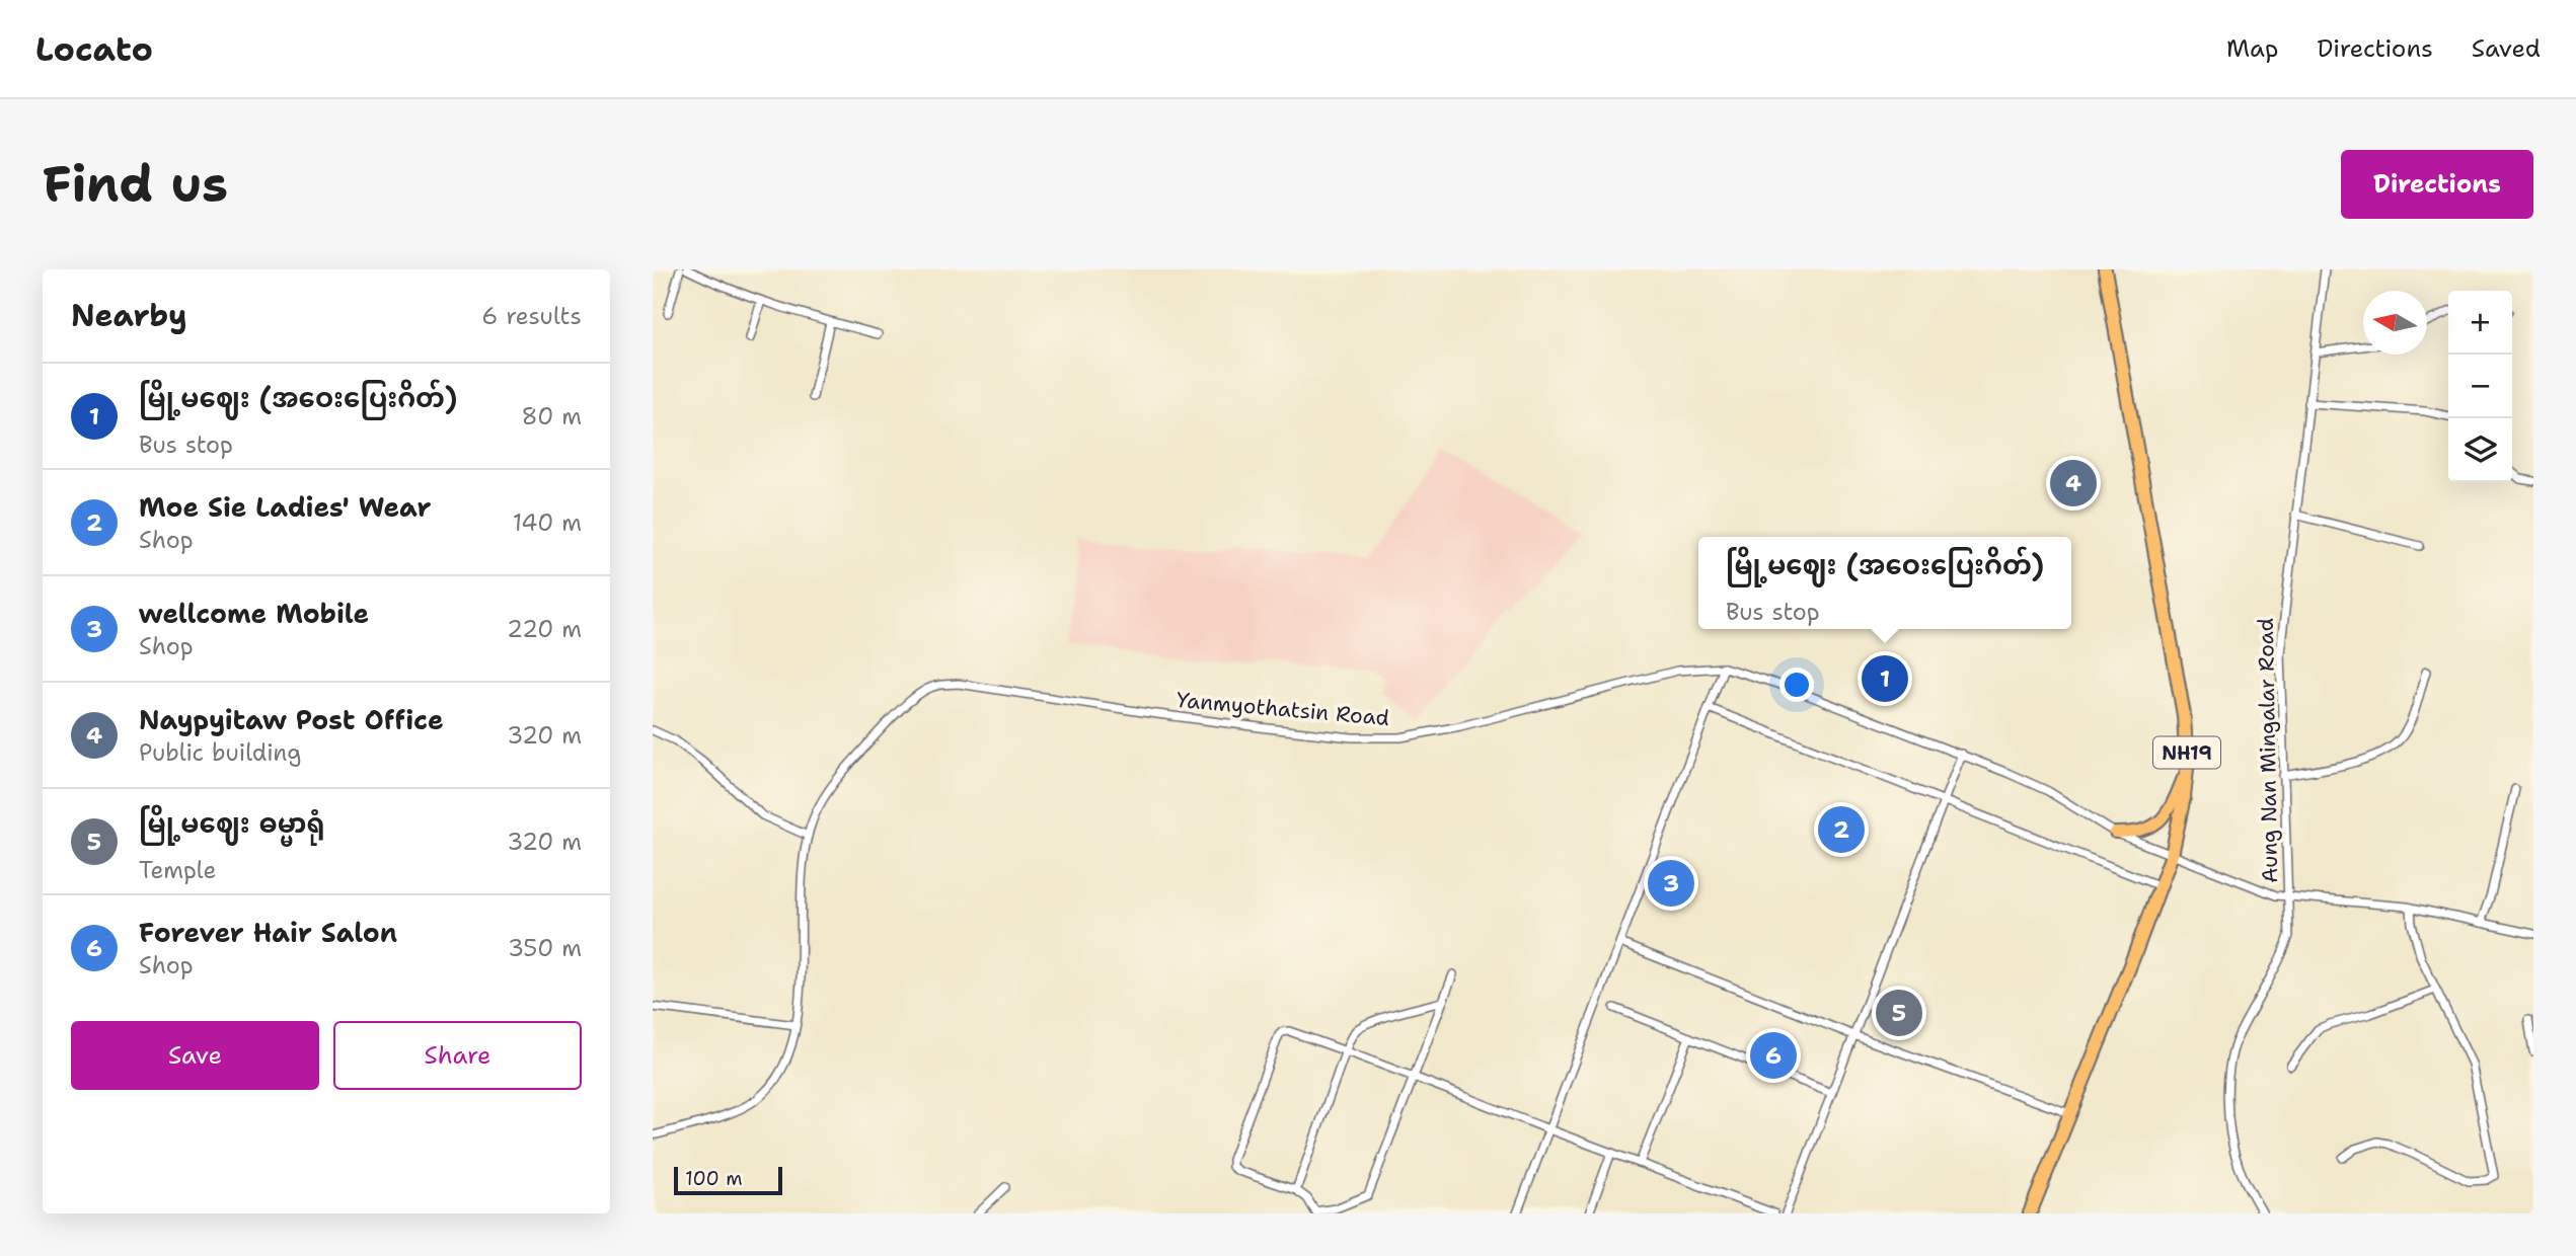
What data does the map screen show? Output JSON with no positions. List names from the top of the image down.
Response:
{
  "streets": {
    "highway": ["NH19"],
    "street": ["Yanmyothatsin Road", "Aung Nan Mingalar Road"]
  },
  "crossings": [
    ["Yanmyothatsin Road", "Aung Nan Mingalar Road"],
    ["Yanmyothatsin Road", "NH19"]
  ],
  "scale_bar": "100 m",
  "north": "left",
  "page": {
    "header": "Locato",
    "nav": ["Map", "Directions", "Saved"],
    "buttons": [
      "Directions",
      ["Save", "Share"]
    ],
    "title": "Find us",
    "heading": ["Nearby", "6 results"],
    "map_buttons": ["+", "−"],
    "list": [
      {
        "mark": "1",
        "name": "မြို့မဈေး (အဝေးပြေးဂိတ်)",
        "note": "Bus stop",
        "value": "80 m"
      },
      {
        "mark": "2",
        "name": "Moe Sie Ladies' Wear",
        "note": "Shop",
        "value": "140 m"
      },
      {
        "mark": "3",
        "name": "wellcome Mobile",
        "note": "Shop",
        "value": "220 m"
      },
      {
        "mark": "4",
        "name": "Naypyitaw Post Office",
        "note": "Public building",
        "value": "320 m"
      },
      {
        "mark": "5",
        "name": "မြို့မဈေး ဓမ္မာရုံ",
        "note": "Temple",
        "value": "320 m"
      },
      {
        "mark": "6",
        "name": "Forever Hair Salon",
        "note": "Shop",
        "value": "350 m"
      }
    ],
    "pins": [
      "4",
      "1",
      "2",
      "3",
      "5",
      "6"
    ],
    "popup": ["မြို့မဈေး (အဝေးပြေးဂိတ်)", "Bus stop"],
    "scale": "100 m"
  }
}
